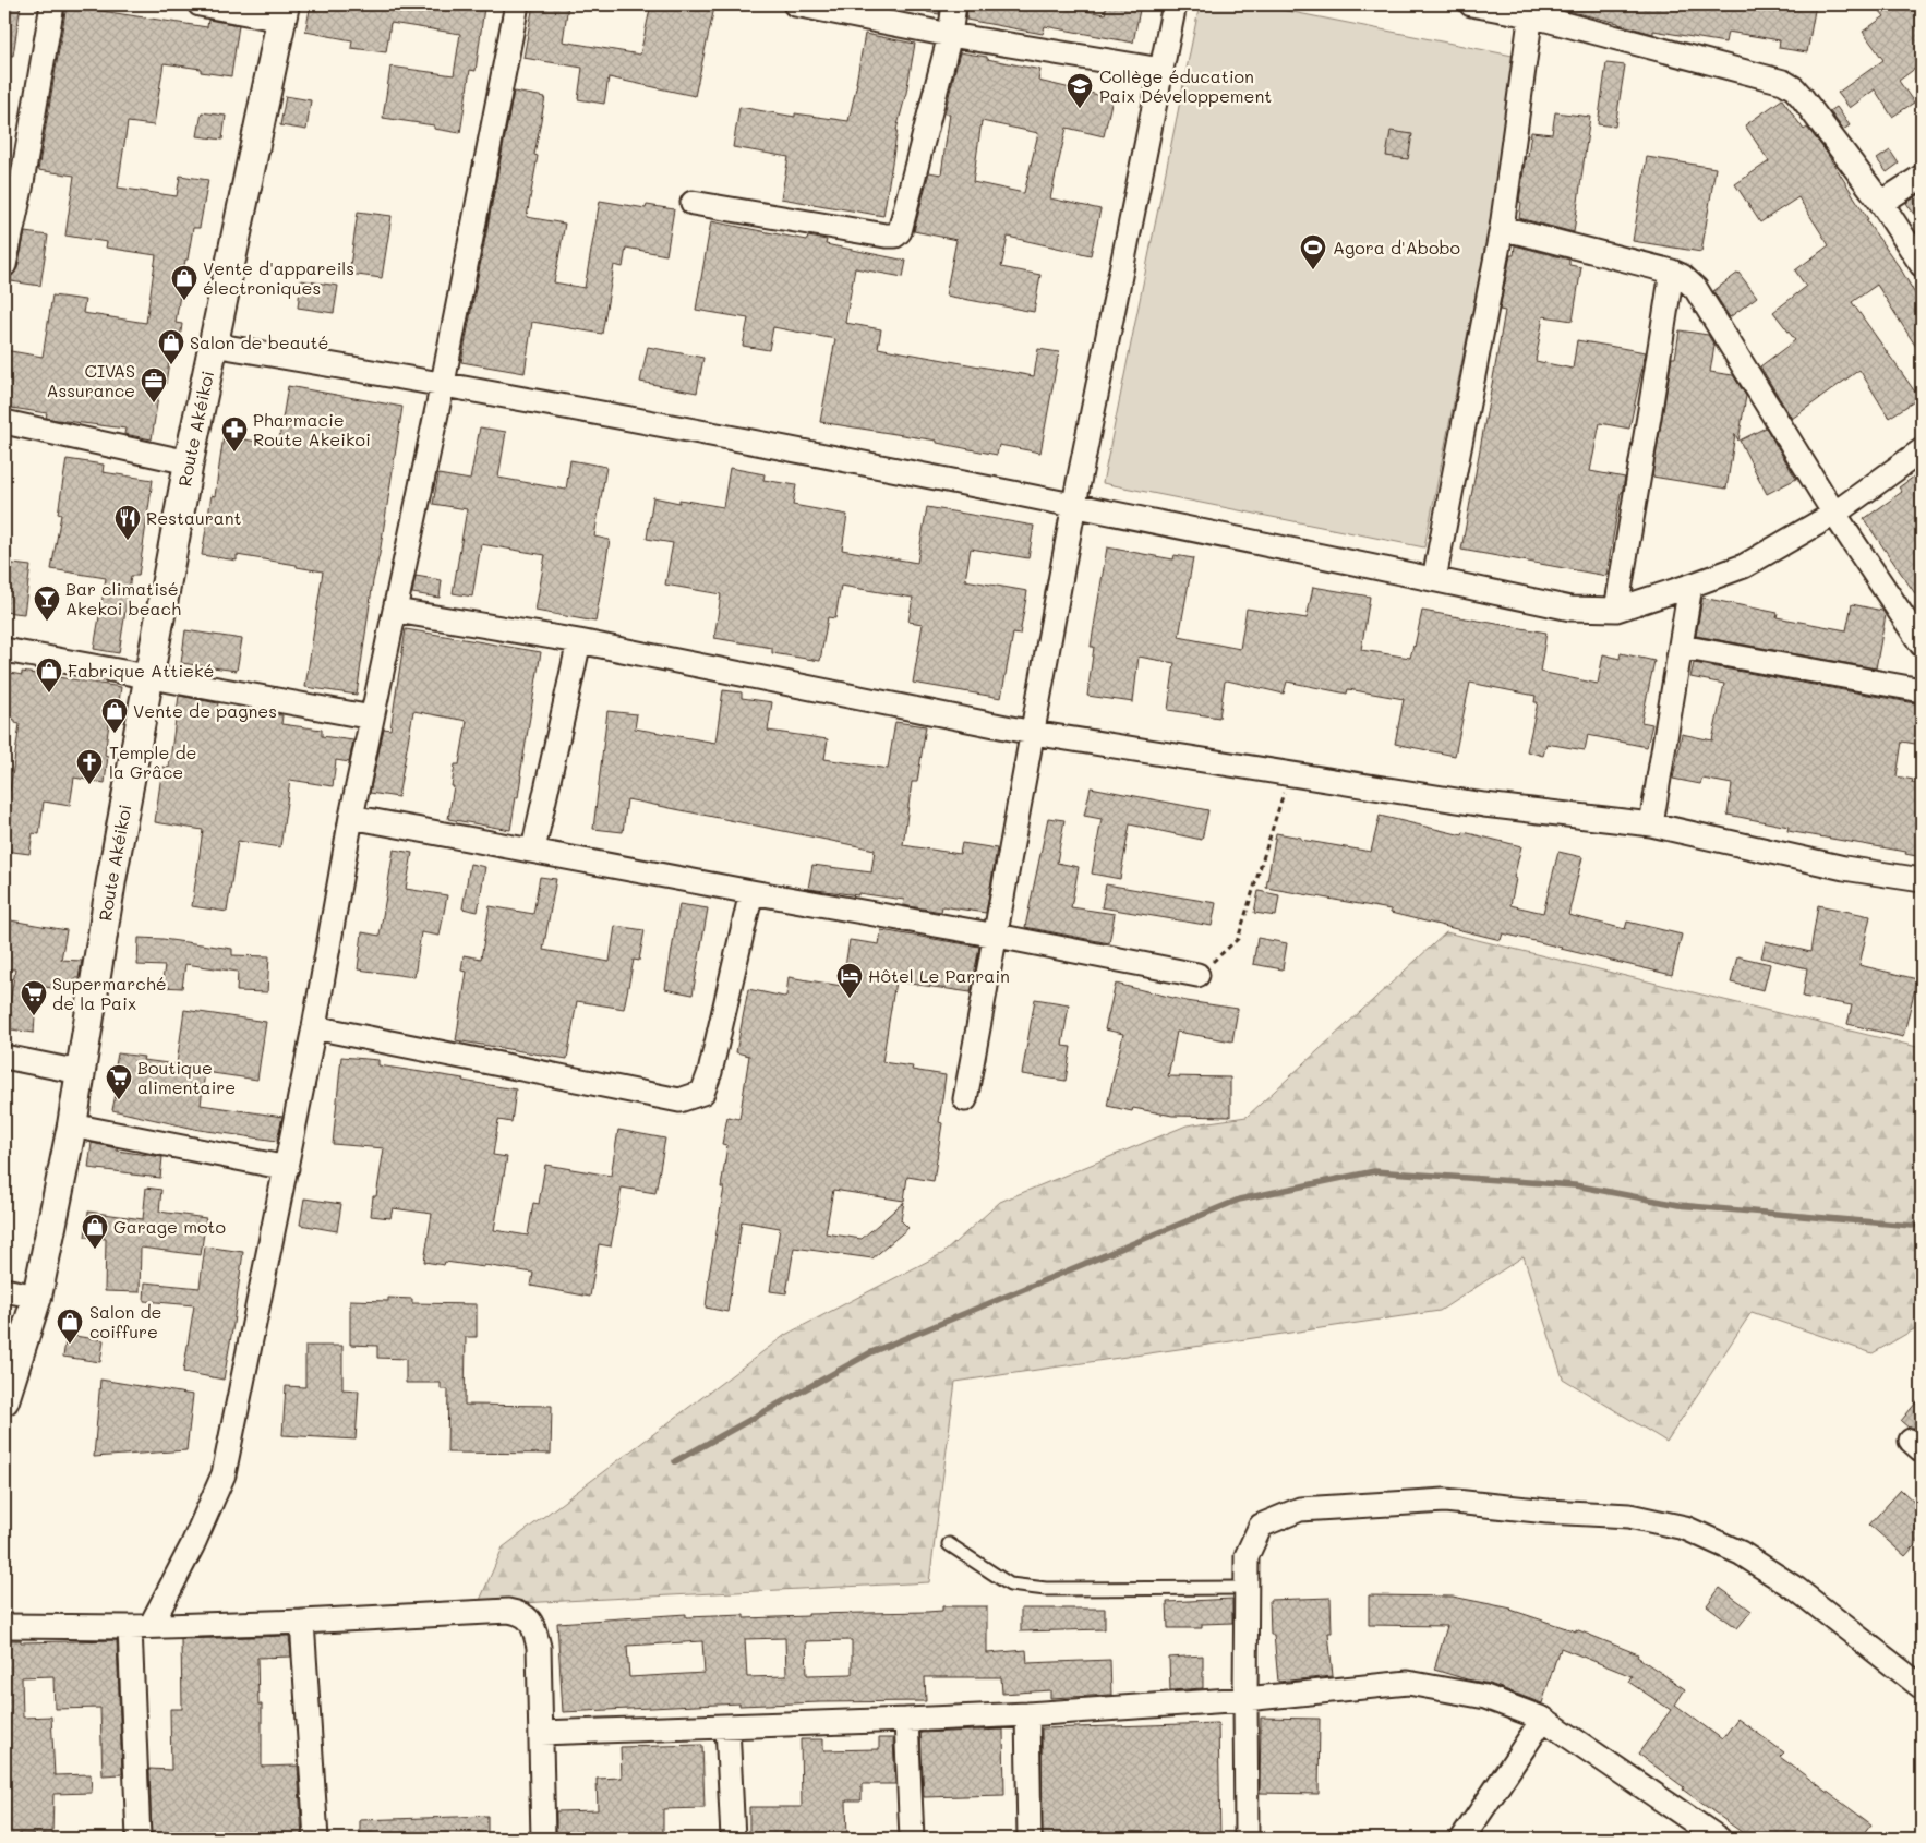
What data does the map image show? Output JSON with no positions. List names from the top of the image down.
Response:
{
  "streets": {
    "street": ["Route Akéikoi"]
  },
  "places": {
    "school or university": ["Collège éducation Paix Développement"],
    "sports": ["Agora d'Abobo"],
    "shop": [
      "Vente d'appareils électroniques",
      "Salon de beauté",
      "Fabrique Attieké",
      "Vente de pagnes",
      "Garage moto",
      "Salon de coiffure"
    ],
    "office": ["CIVAS Assurance"],
    "pharmacy": ["Pharmacie Route Akeikoi"],
    "restaurant": ["Restaurant"],
    "bar": ["Bar climatisé Akekoi beach"],
    "church": ["Temple de la Grâce"],
    "hotel": ["Hôtel Le Parrain"],
    "supermarket": ["Supermarché de la Paix", "Boutique alimentaire"]
  }
}
